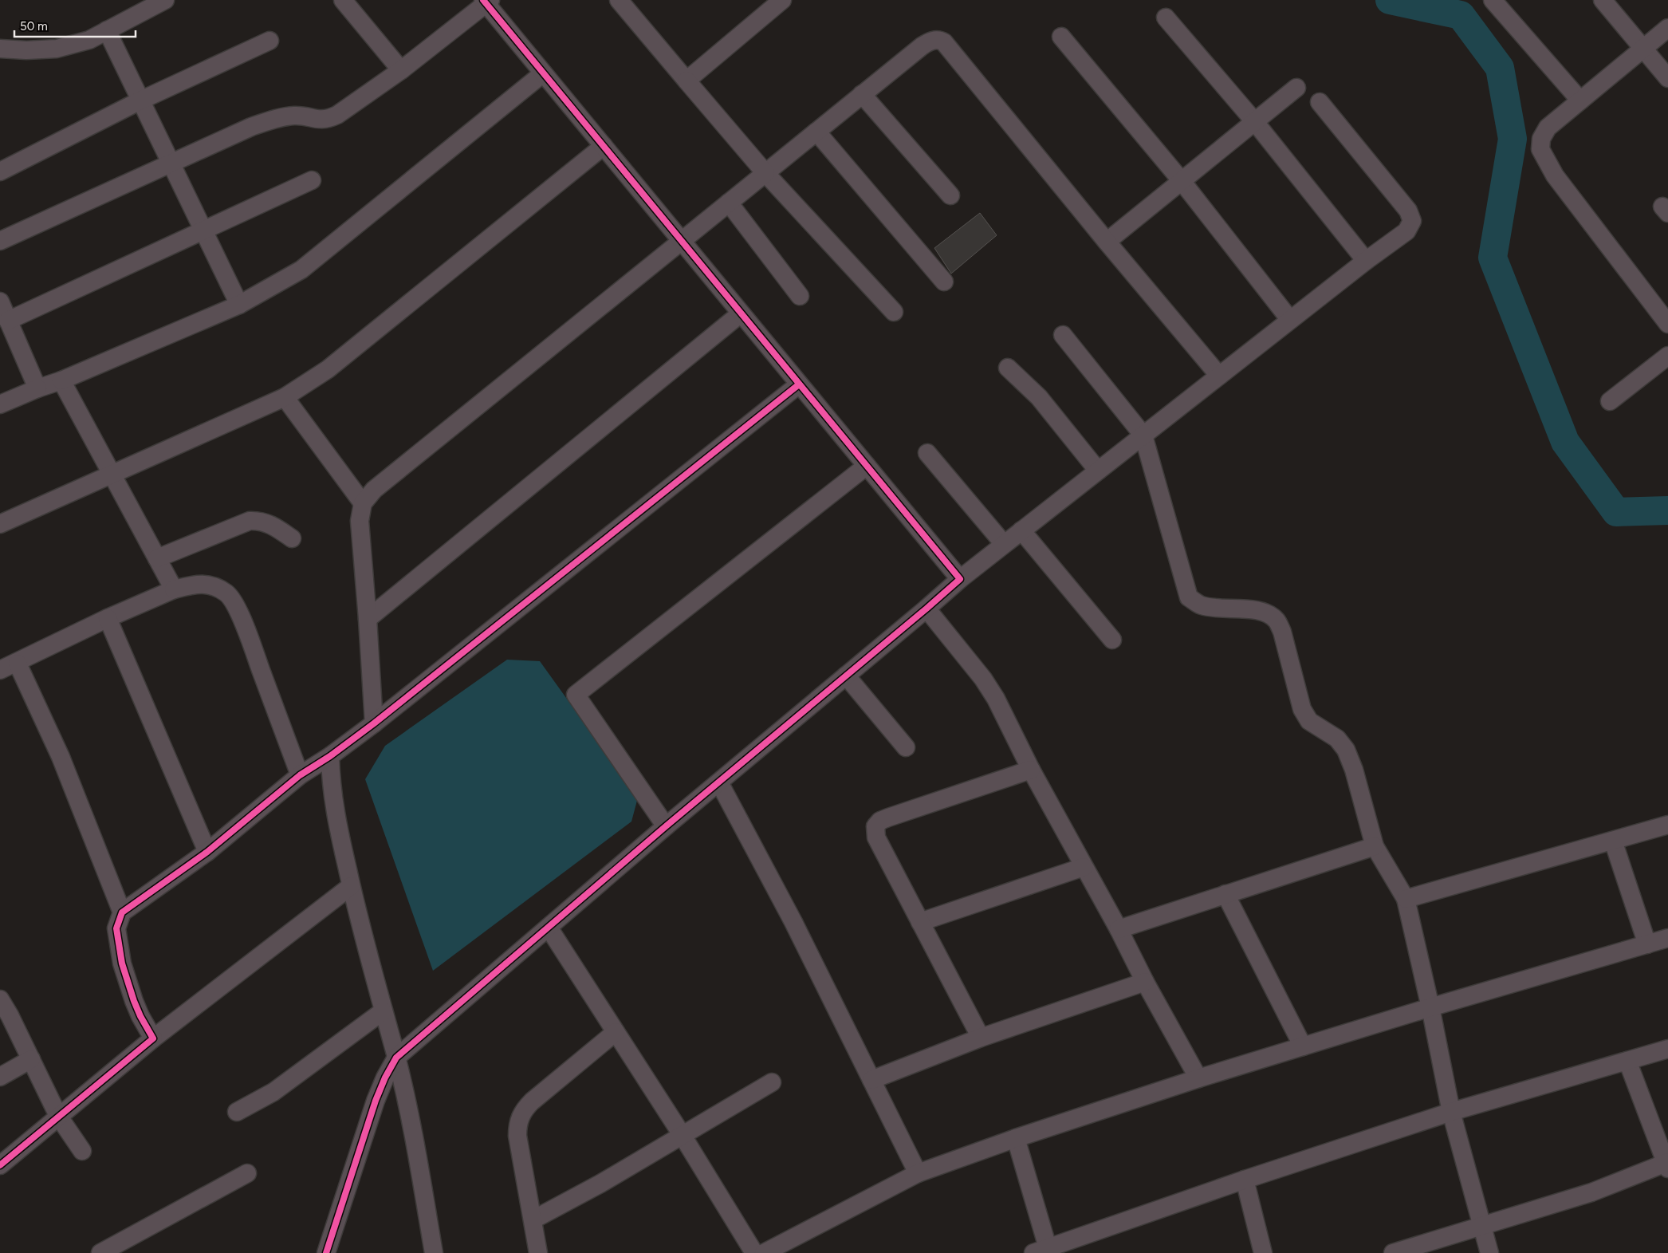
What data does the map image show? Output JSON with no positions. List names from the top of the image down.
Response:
{
  "scale_bar": "50 m"
}
